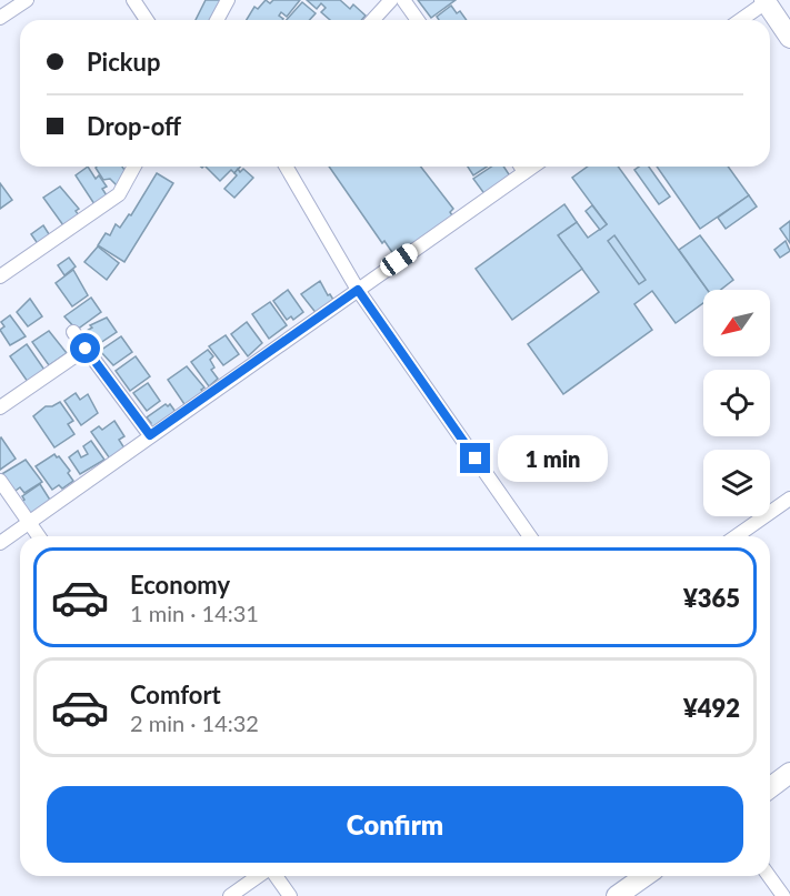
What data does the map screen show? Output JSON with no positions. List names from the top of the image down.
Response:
{
  "north": "bottom left",
  "page": {
    "banner": ["Pickup", "Drop-off"],
    "bubble": "1 min",
    "list": [
      {
        "name": "Economy",
        "note": "1 min · 14:31",
        "value": "¥365"
      },
      {
        "name": "Comfort",
        "note": "2 min · 14:32",
        "value": "¥492"
      }
    ],
    "buttons": "Confirm"
  }
}
